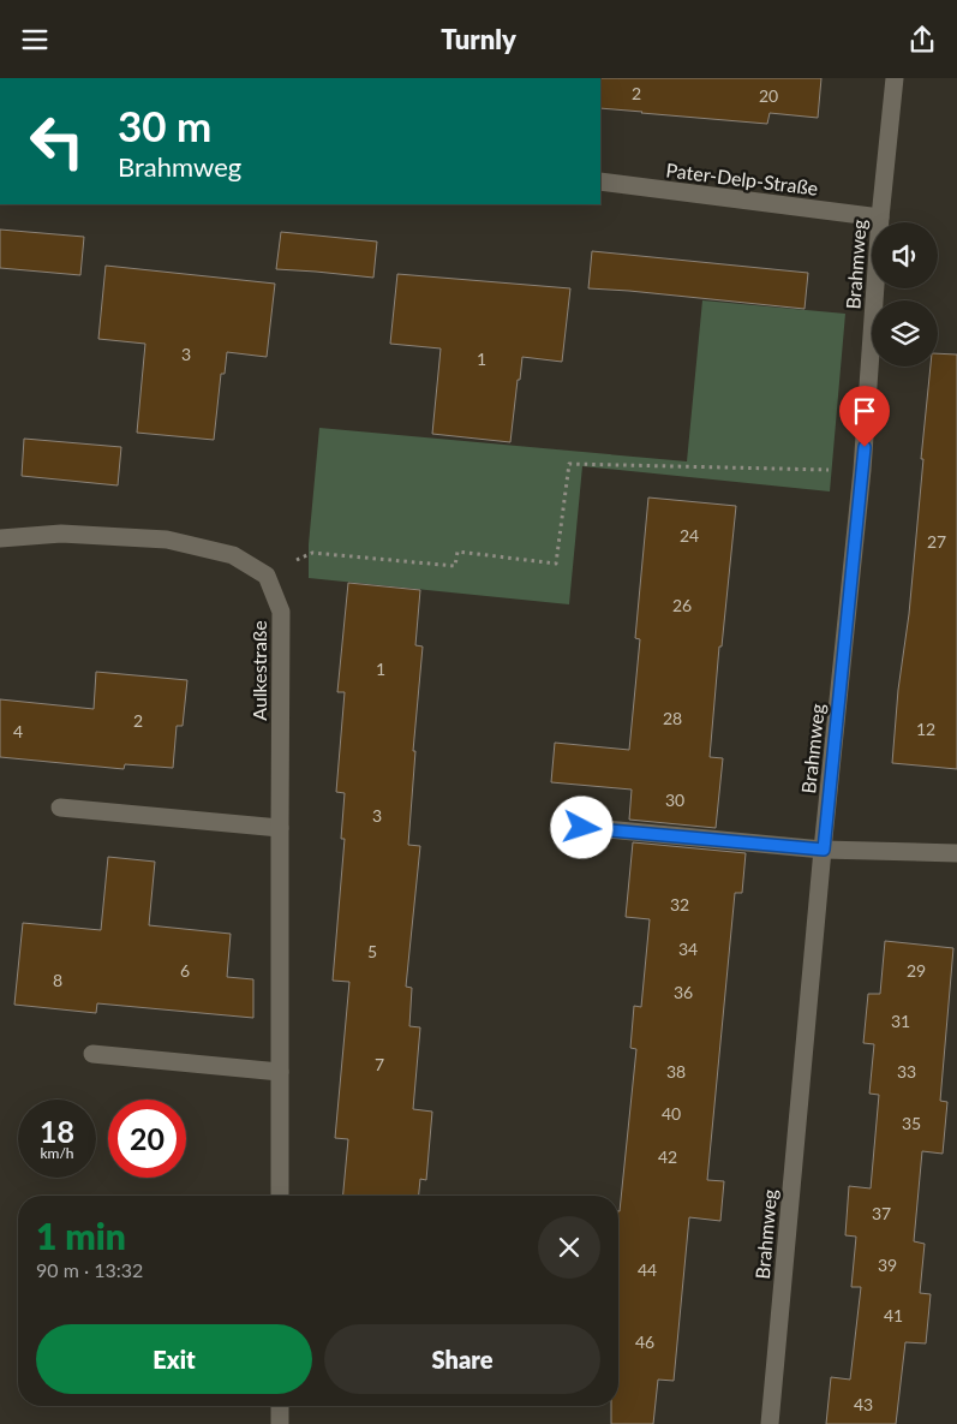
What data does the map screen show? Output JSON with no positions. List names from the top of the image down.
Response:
{
  "streets": {
    "street": ["Pater-Delp-Straße", "Brahmweg", "Aulkestraße"]
  },
  "crossings": [
    ["Pater-Delp-Straße", "Brahmweg"]
  ],
  "house_numbers": [
    "2",
    "20",
    "3",
    "1",
    "24",
    "27",
    "26",
    "1",
    "28",
    "2",
    "12",
    "4",
    "30",
    "3",
    "32",
    "34",
    "5",
    "6",
    "29",
    "8",
    "36",
    "31",
    "7",
    "38",
    "33",
    "40",
    "35",
    "42",
    "37",
    "39",
    "44",
    "41",
    "46",
    "43"
  ],
  "page": {
    "header": "Turnly",
    "turn": ["30 m", "Brahmweg"],
    "speed": "18 km/h",
    "limit": "20",
    "heading": ["1 min", "90 m · 13:32"],
    "buttons": ["Exit", "Share"]
  }
}
